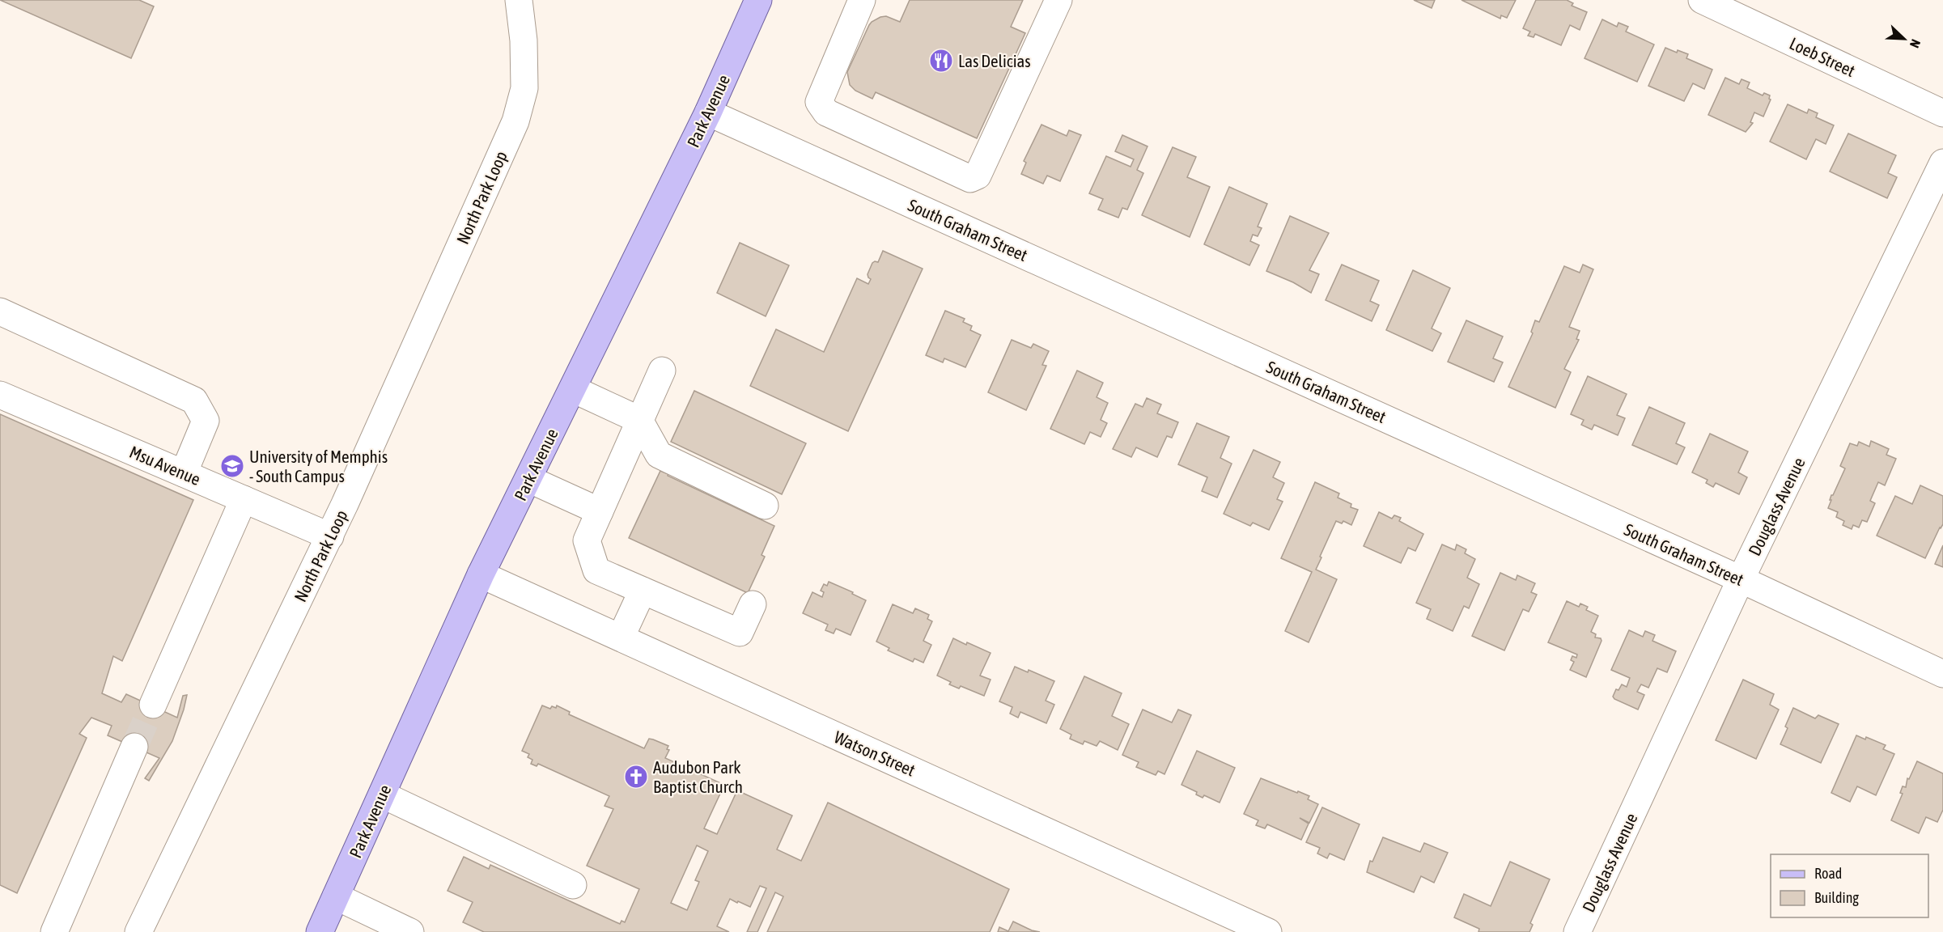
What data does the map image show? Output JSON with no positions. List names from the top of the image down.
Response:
{
  "streets": {
    "main road": ["Park Avenue"],
    "street": [
      "Loeb Street",
      "North Park Loop",
      "South Graham Street",
      "Msu Avenue",
      "Douglass Avenue",
      "Watson Street"
    ]
  },
  "crossings": [
    ["Park Avenue", "South Graham Street"],
    ["Park Avenue", "Watson Street"],
    ["North Park Loop", "Msu Avenue"],
    ["South Graham Street", "Douglass Avenue"]
  ],
  "places": {
    "restaurant": ["Las Delicias"],
    "school or university": ["University of Memphis - South Campus"],
    "church": ["Audubon Park Baptist Church"]
  },
  "legend": ["Road", "Building"],
  "north": "bottom right"
}
